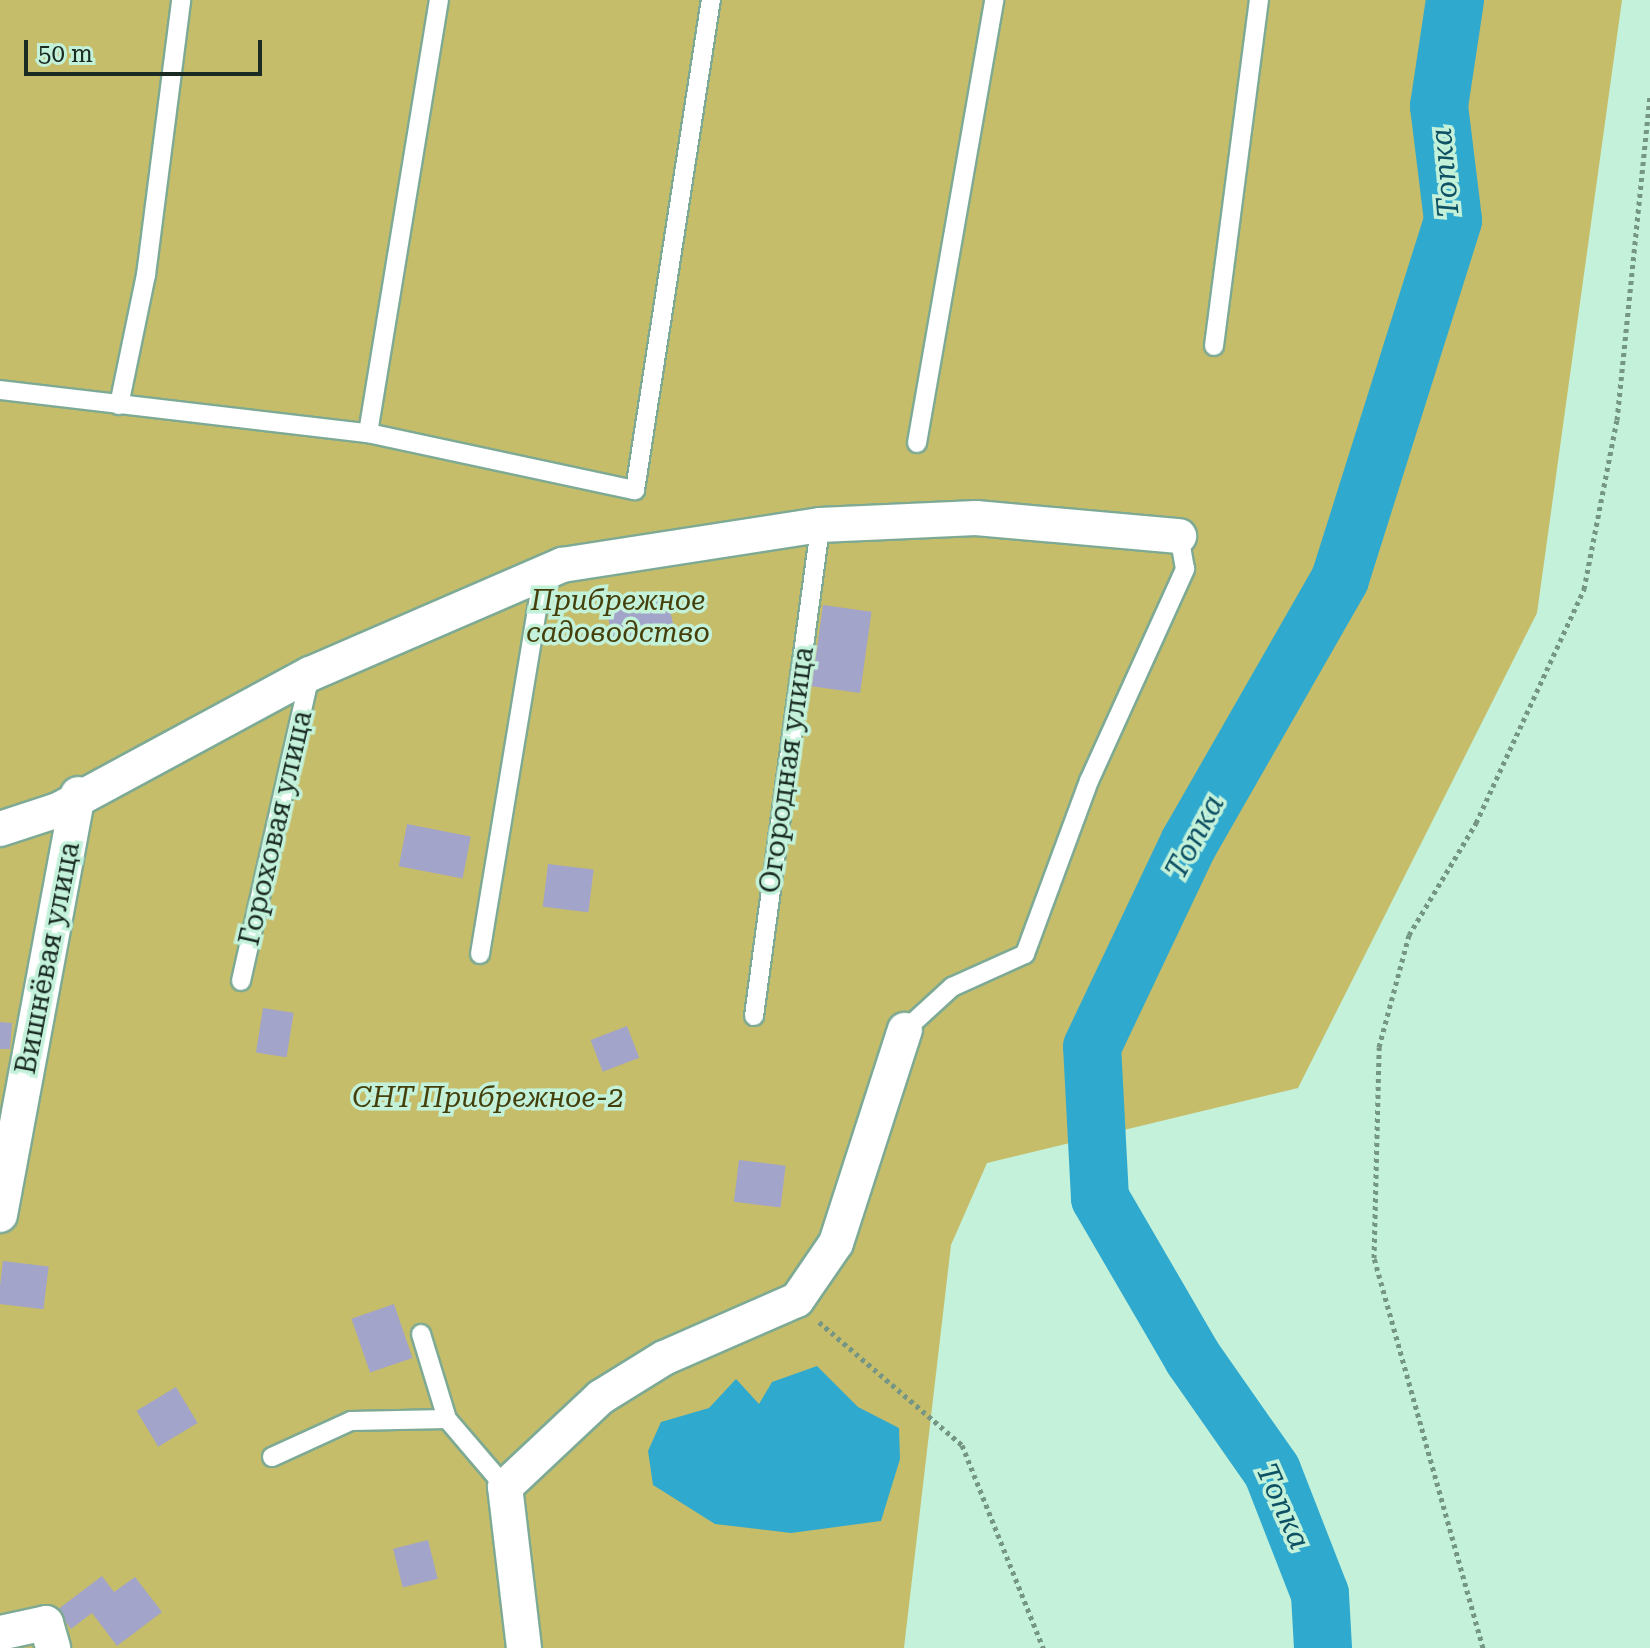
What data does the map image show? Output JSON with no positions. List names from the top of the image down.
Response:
{
  "streets": {
    "street": ["Вишнёвая улица"],
    "lane": ["Огородная улица", "Гороховая улица"]
  },
  "water": ["Топка"],
  "parks": ["Прибрежное садоводство", "СНТ Прибрежное-2"],
  "scale_bar": "50 m"
}
